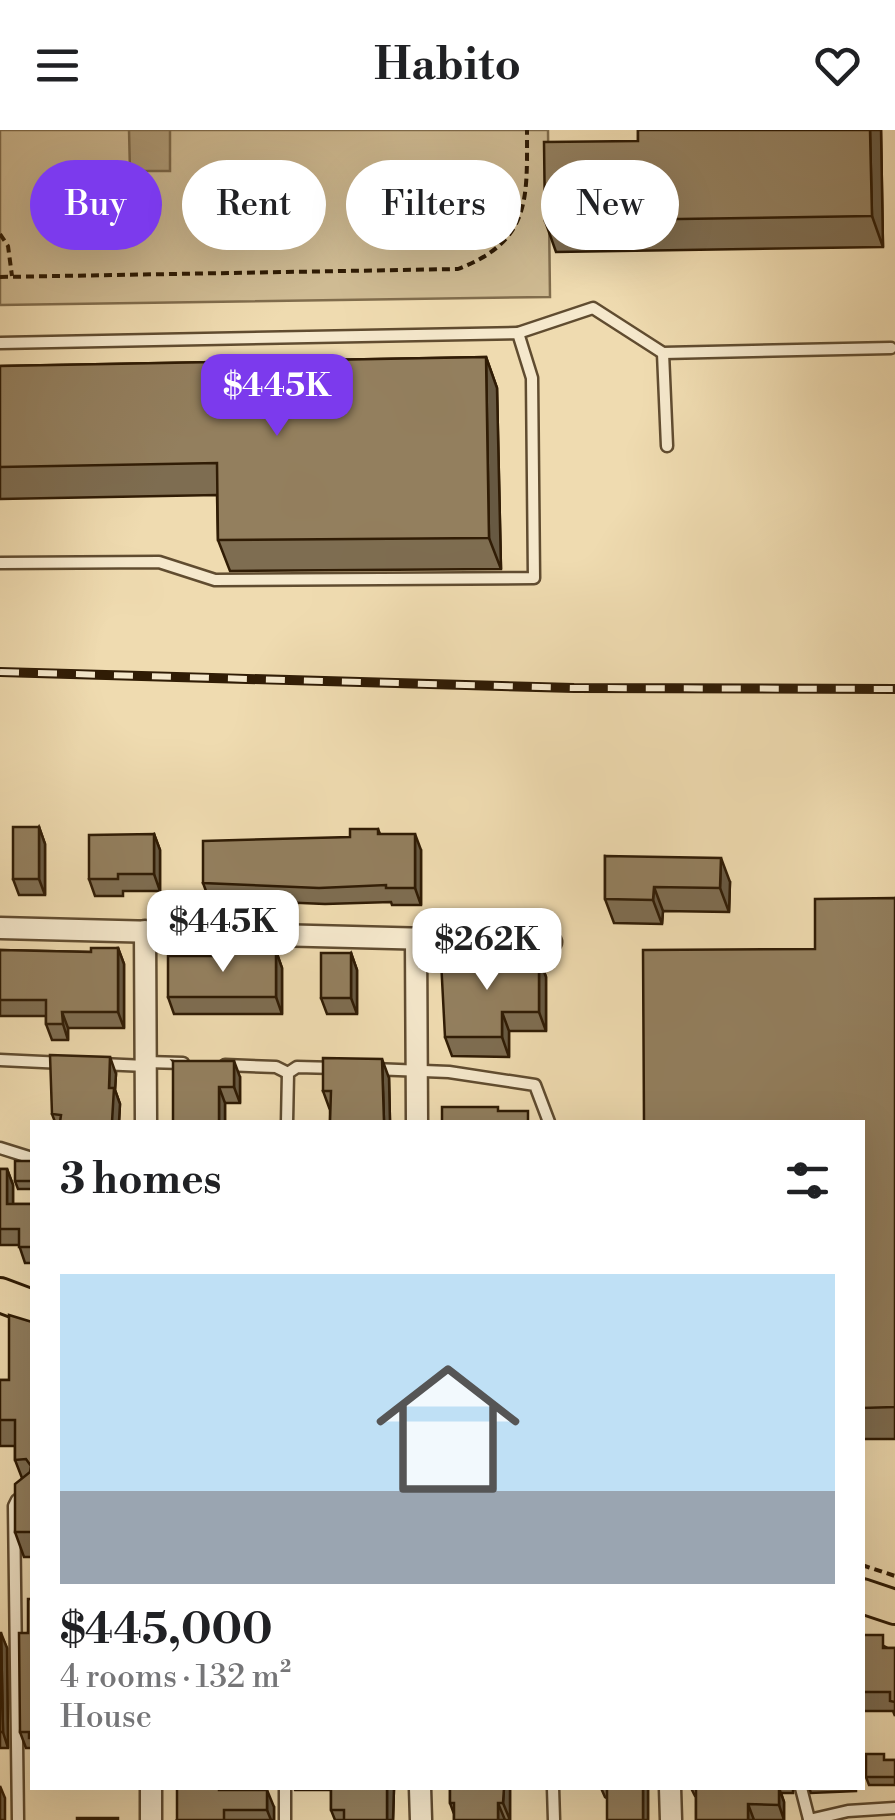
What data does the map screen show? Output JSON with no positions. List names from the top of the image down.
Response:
{
  "page": {
    "header": "Habito",
    "chip": [
      "Buy",
      "Rent",
      "Filters",
      "New"
    ],
    "price": ["$445K", "$445K", "$262K"],
    "heading": "3 homes",
    "list": [
      {
        "name": "$445,000",
        "note": "4 rooms · 132 m² · House"
      }
    ]
  }
}
